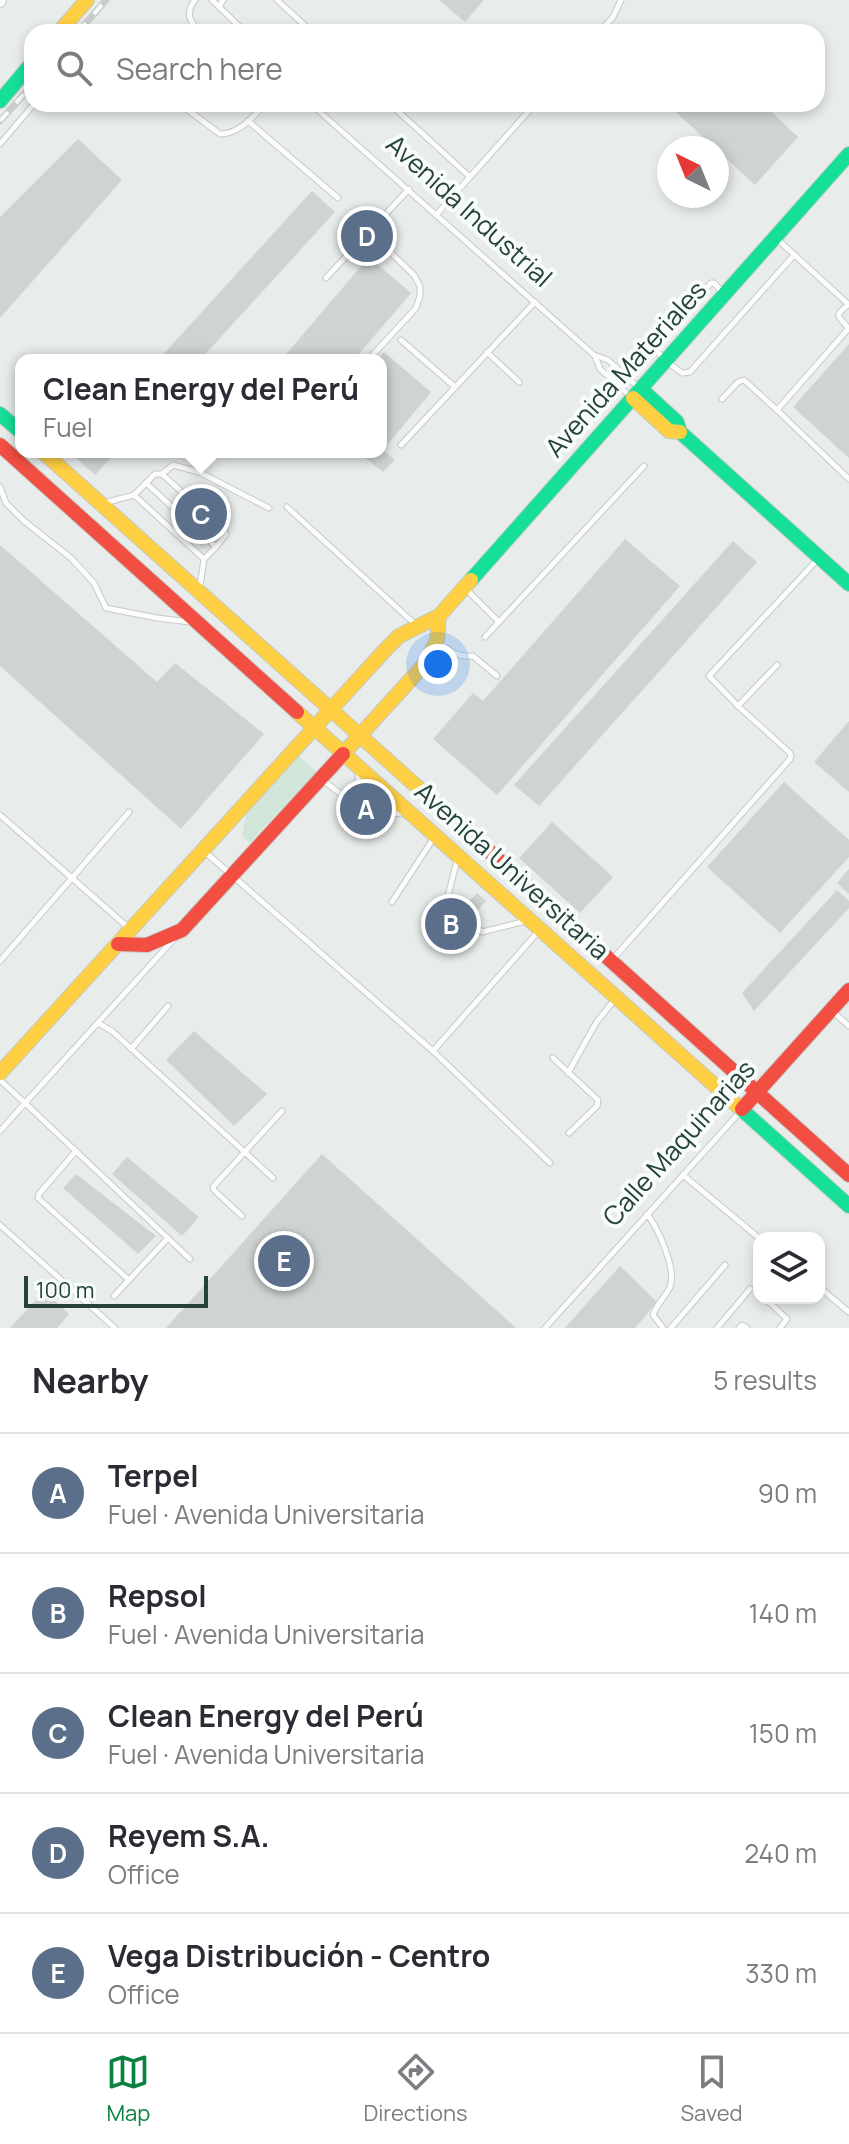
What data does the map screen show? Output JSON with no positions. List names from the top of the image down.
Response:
{
  "streets": {
    "main road": [
      "Avenida Industrial",
      "Avenida Materiales",
      "Avenida Universitaria",
      "Calle Maquinarias"
    ]
  },
  "crossings": [
    ["Avenida Industrial", "Avenida Materiales"],
    ["Avenida Materiales", "Avenida Universitaria"],
    ["Avenida Universitaria", "Calle Maquinarias"]
  ],
  "scale_bar": "100 m",
  "north": "top left",
  "page": {
    "search": "Search here",
    "pins": [
      "D",
      "C",
      "A",
      "B",
      "E"
    ],
    "popup": ["Clean Energy del Perú", "Fuel"],
    "scale": "100 m",
    "heading": ["Nearby", "5 results"],
    "list": [
      {
        "mark": "A",
        "name": "Terpel",
        "note": "Fuel · Avenida Universitaria",
        "value": "90 m"
      },
      {
        "mark": "B",
        "name": "Repsol",
        "note": "Fuel · Avenida Universitaria",
        "value": "140 m"
      },
      {
        "mark": "C",
        "name": "Clean Energy del Perú",
        "note": "Fuel · Avenida Universitaria",
        "value": "150 m"
      },
      {
        "mark": "D",
        "name": "Reyem S.A.",
        "note": "Office",
        "value": "240 m"
      },
      {
        "mark": "E",
        "name": "Vega Distribución - Centro",
        "note": "Office",
        "value": "330 m"
      }
    ],
    "nav": ["Map", "Directions", "Saved"]
  }
}
